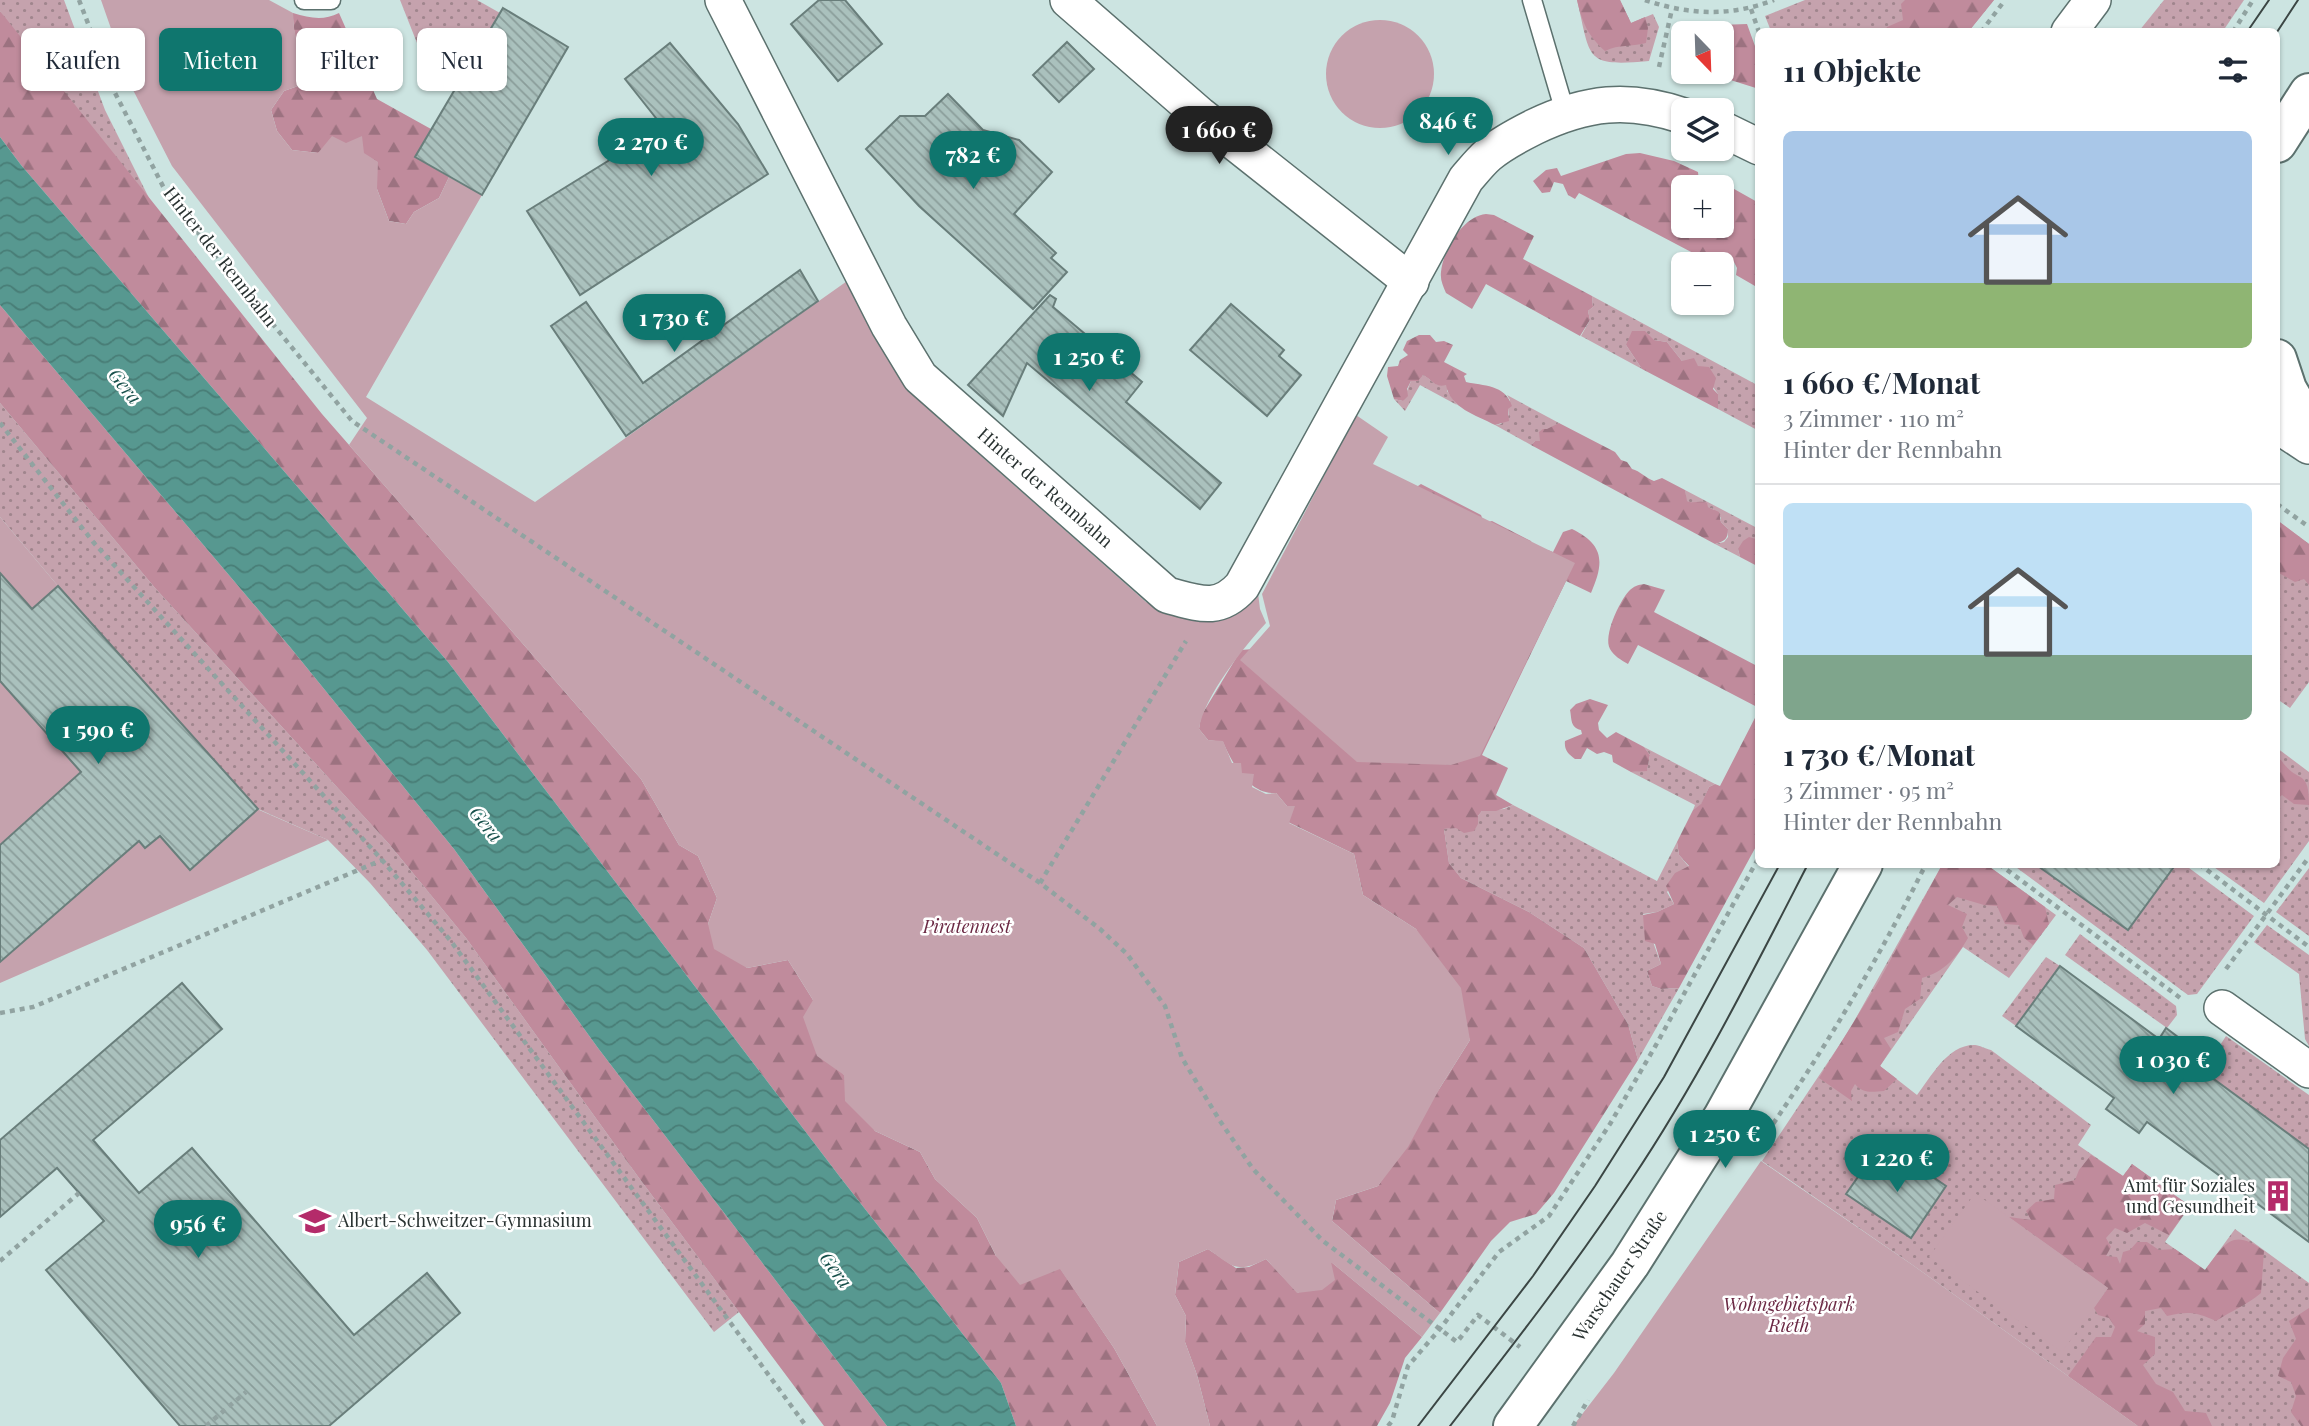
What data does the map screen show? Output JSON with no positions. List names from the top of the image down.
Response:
{
  "streets": {
    "street": ["Hinter der Rennbahn", "Warschauer Straße"]
  },
  "water": ["Gera"],
  "parks": ["Piratennest", "Wohngebietspark Rieth"],
  "places": {
    "building": ["Amt für Soziales und Gesundheit"],
    "school or university": ["Albert-Schweitzer-Gymnasium"]
  },
  "north": "bottom right",
  "page": {
    "map_buttons": ["+", "−"],
    "chip": [
      "Kaufen",
      "Mieten",
      "Filter",
      "Neu"
    ],
    "heading": "11 Objekte",
    "price": [
      "846 €",
      "1 660 €",
      "2 270 €",
      "782 €",
      "1 730 €",
      "1 250 €",
      "1 590 €",
      "1 030 €",
      "1 250 €",
      "1 220 €",
      "956 €"
    ],
    "list": [
      {
        "name": "1 660 €/Monat",
        "note": "3 Zimmer · 110 m² · Hinter der Rennbahn"
      },
      {
        "name": "1 730 €/Monat",
        "note": "3 Zimmer · 95 m² · Hinter der Rennbahn"
      }
    ]
  }
}
